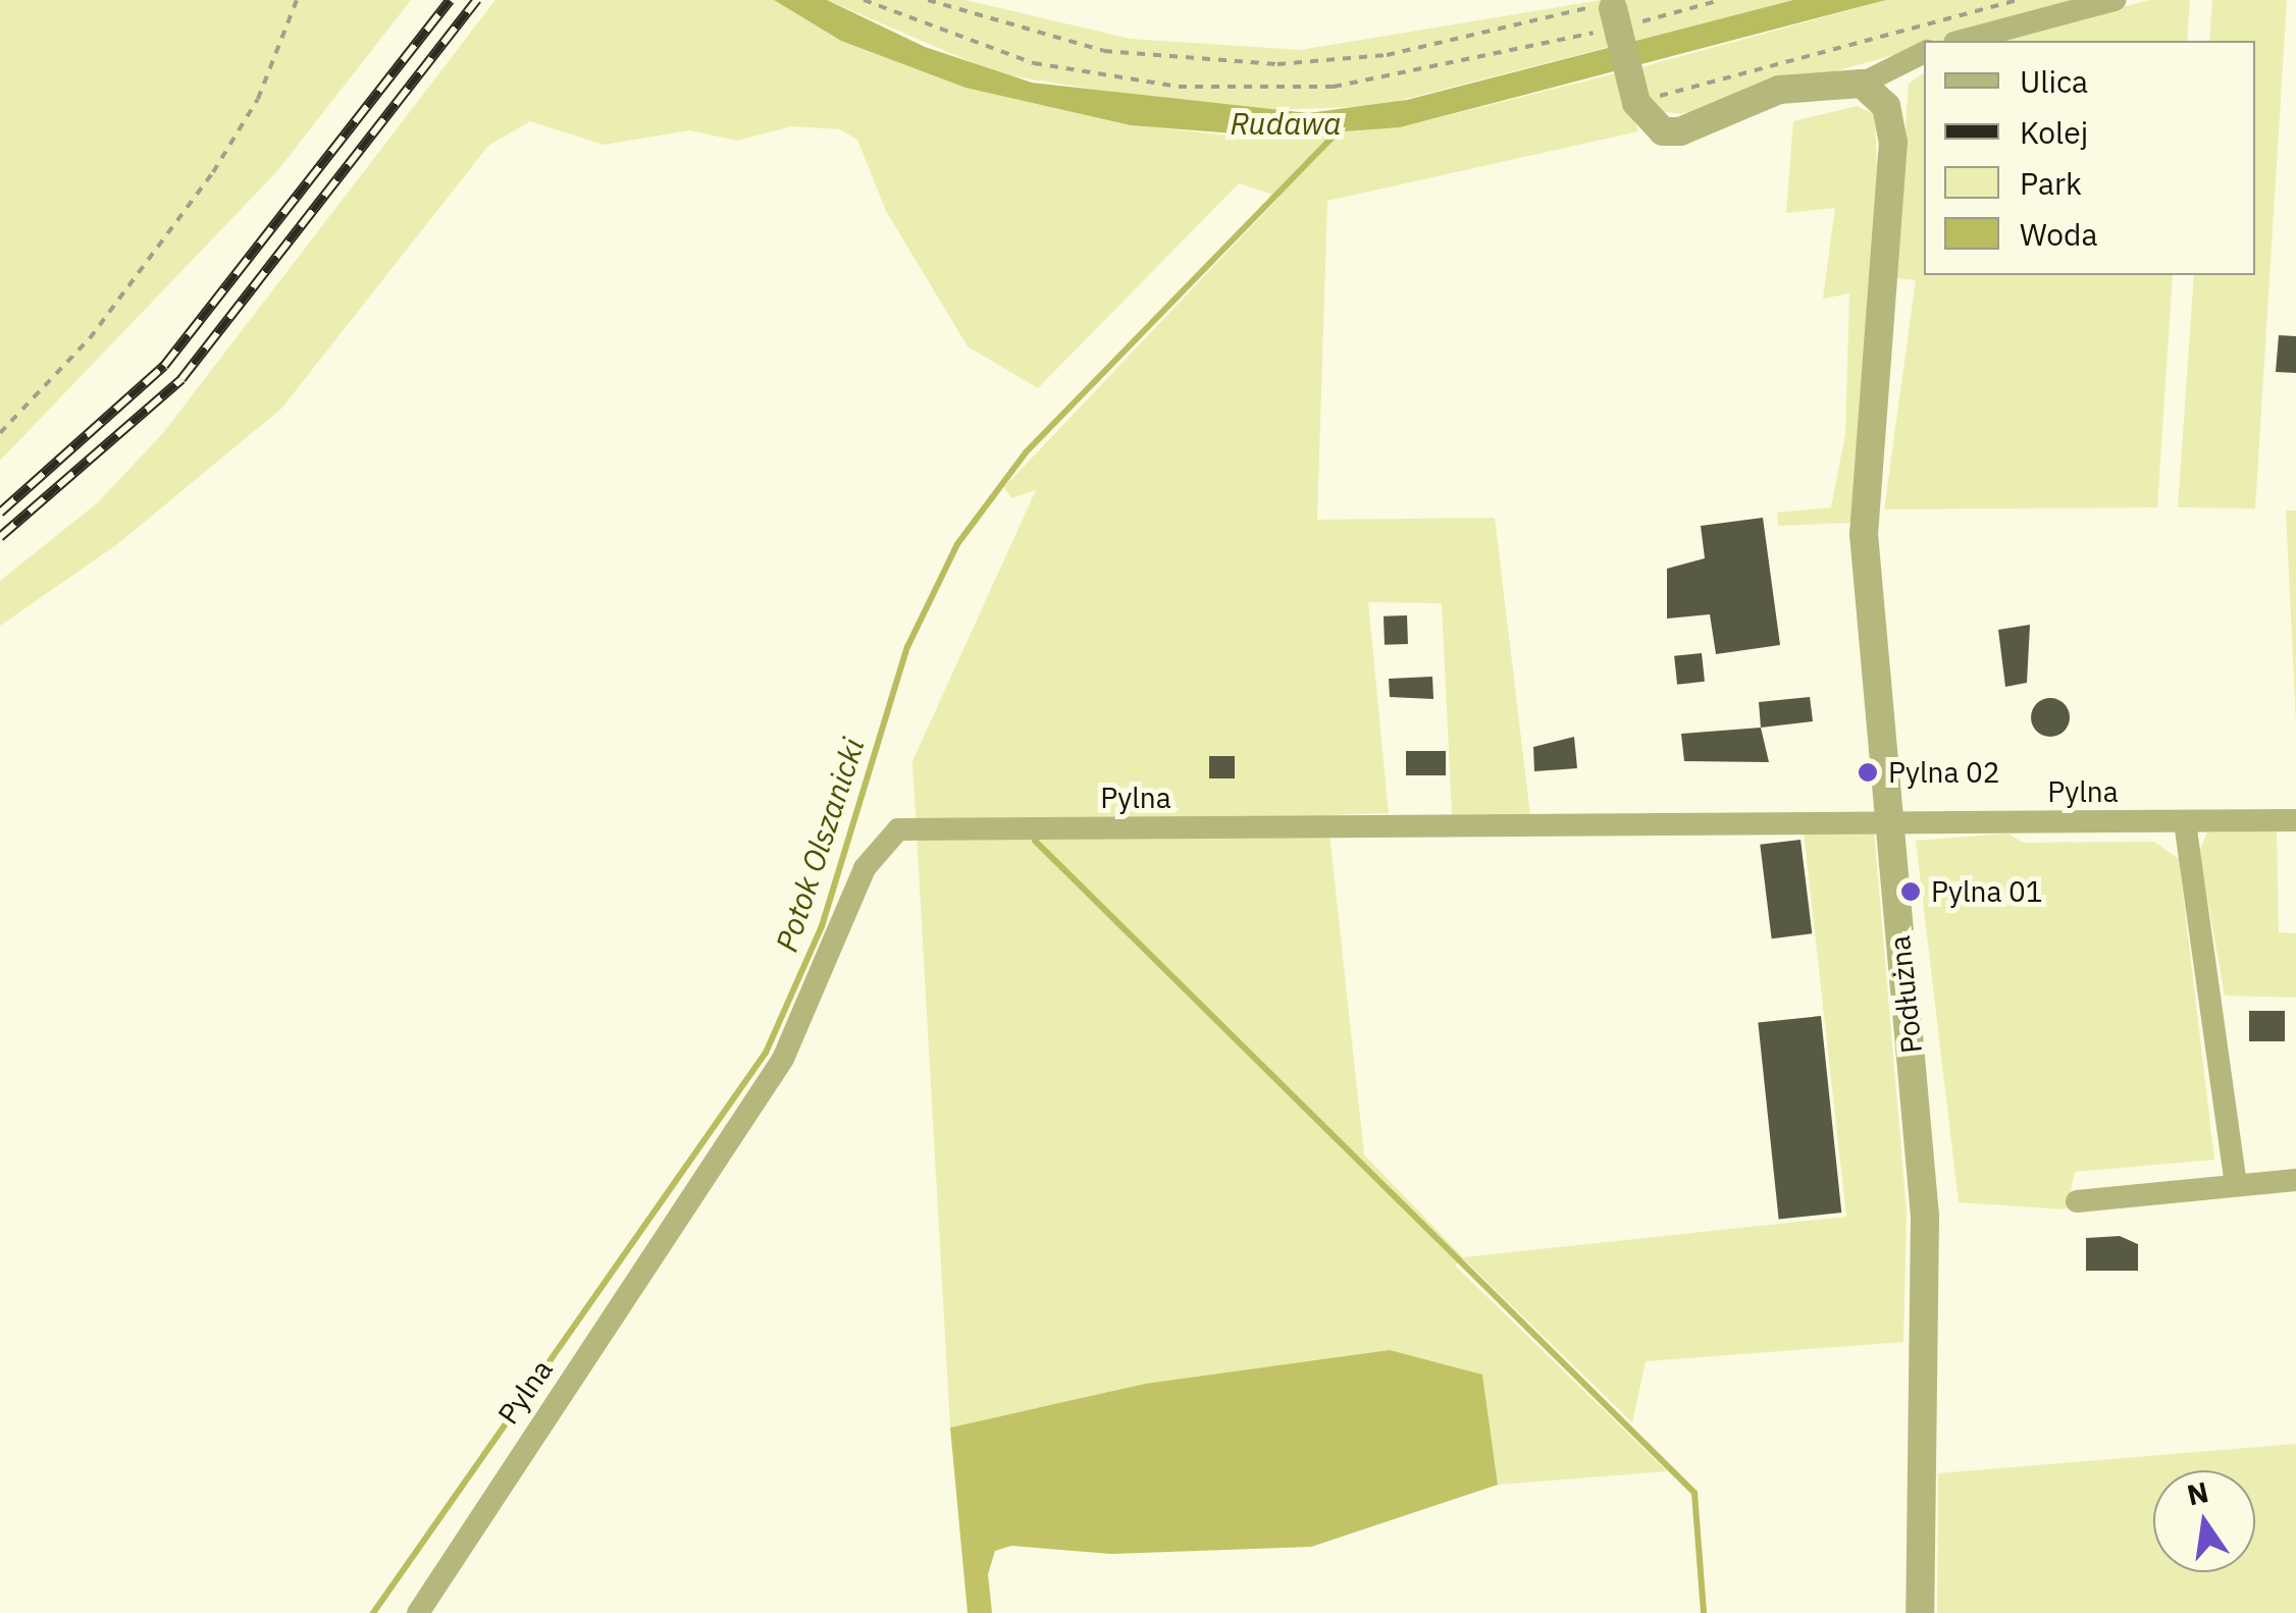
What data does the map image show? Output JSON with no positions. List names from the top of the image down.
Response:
{
  "streets": {
    "street": ["Pylna", "Podłużna"]
  },
  "crossings": [
    ["Pylna", "Podłużna"]
  ],
  "water": ["Rudawa", "Potok Olszanicki"],
  "places": ["Pylna 02", "Pylna 01"],
  "legend": [
    "Ulica",
    "Kolej",
    "Park",
    "Woda"
  ],
  "north": "top"
}
